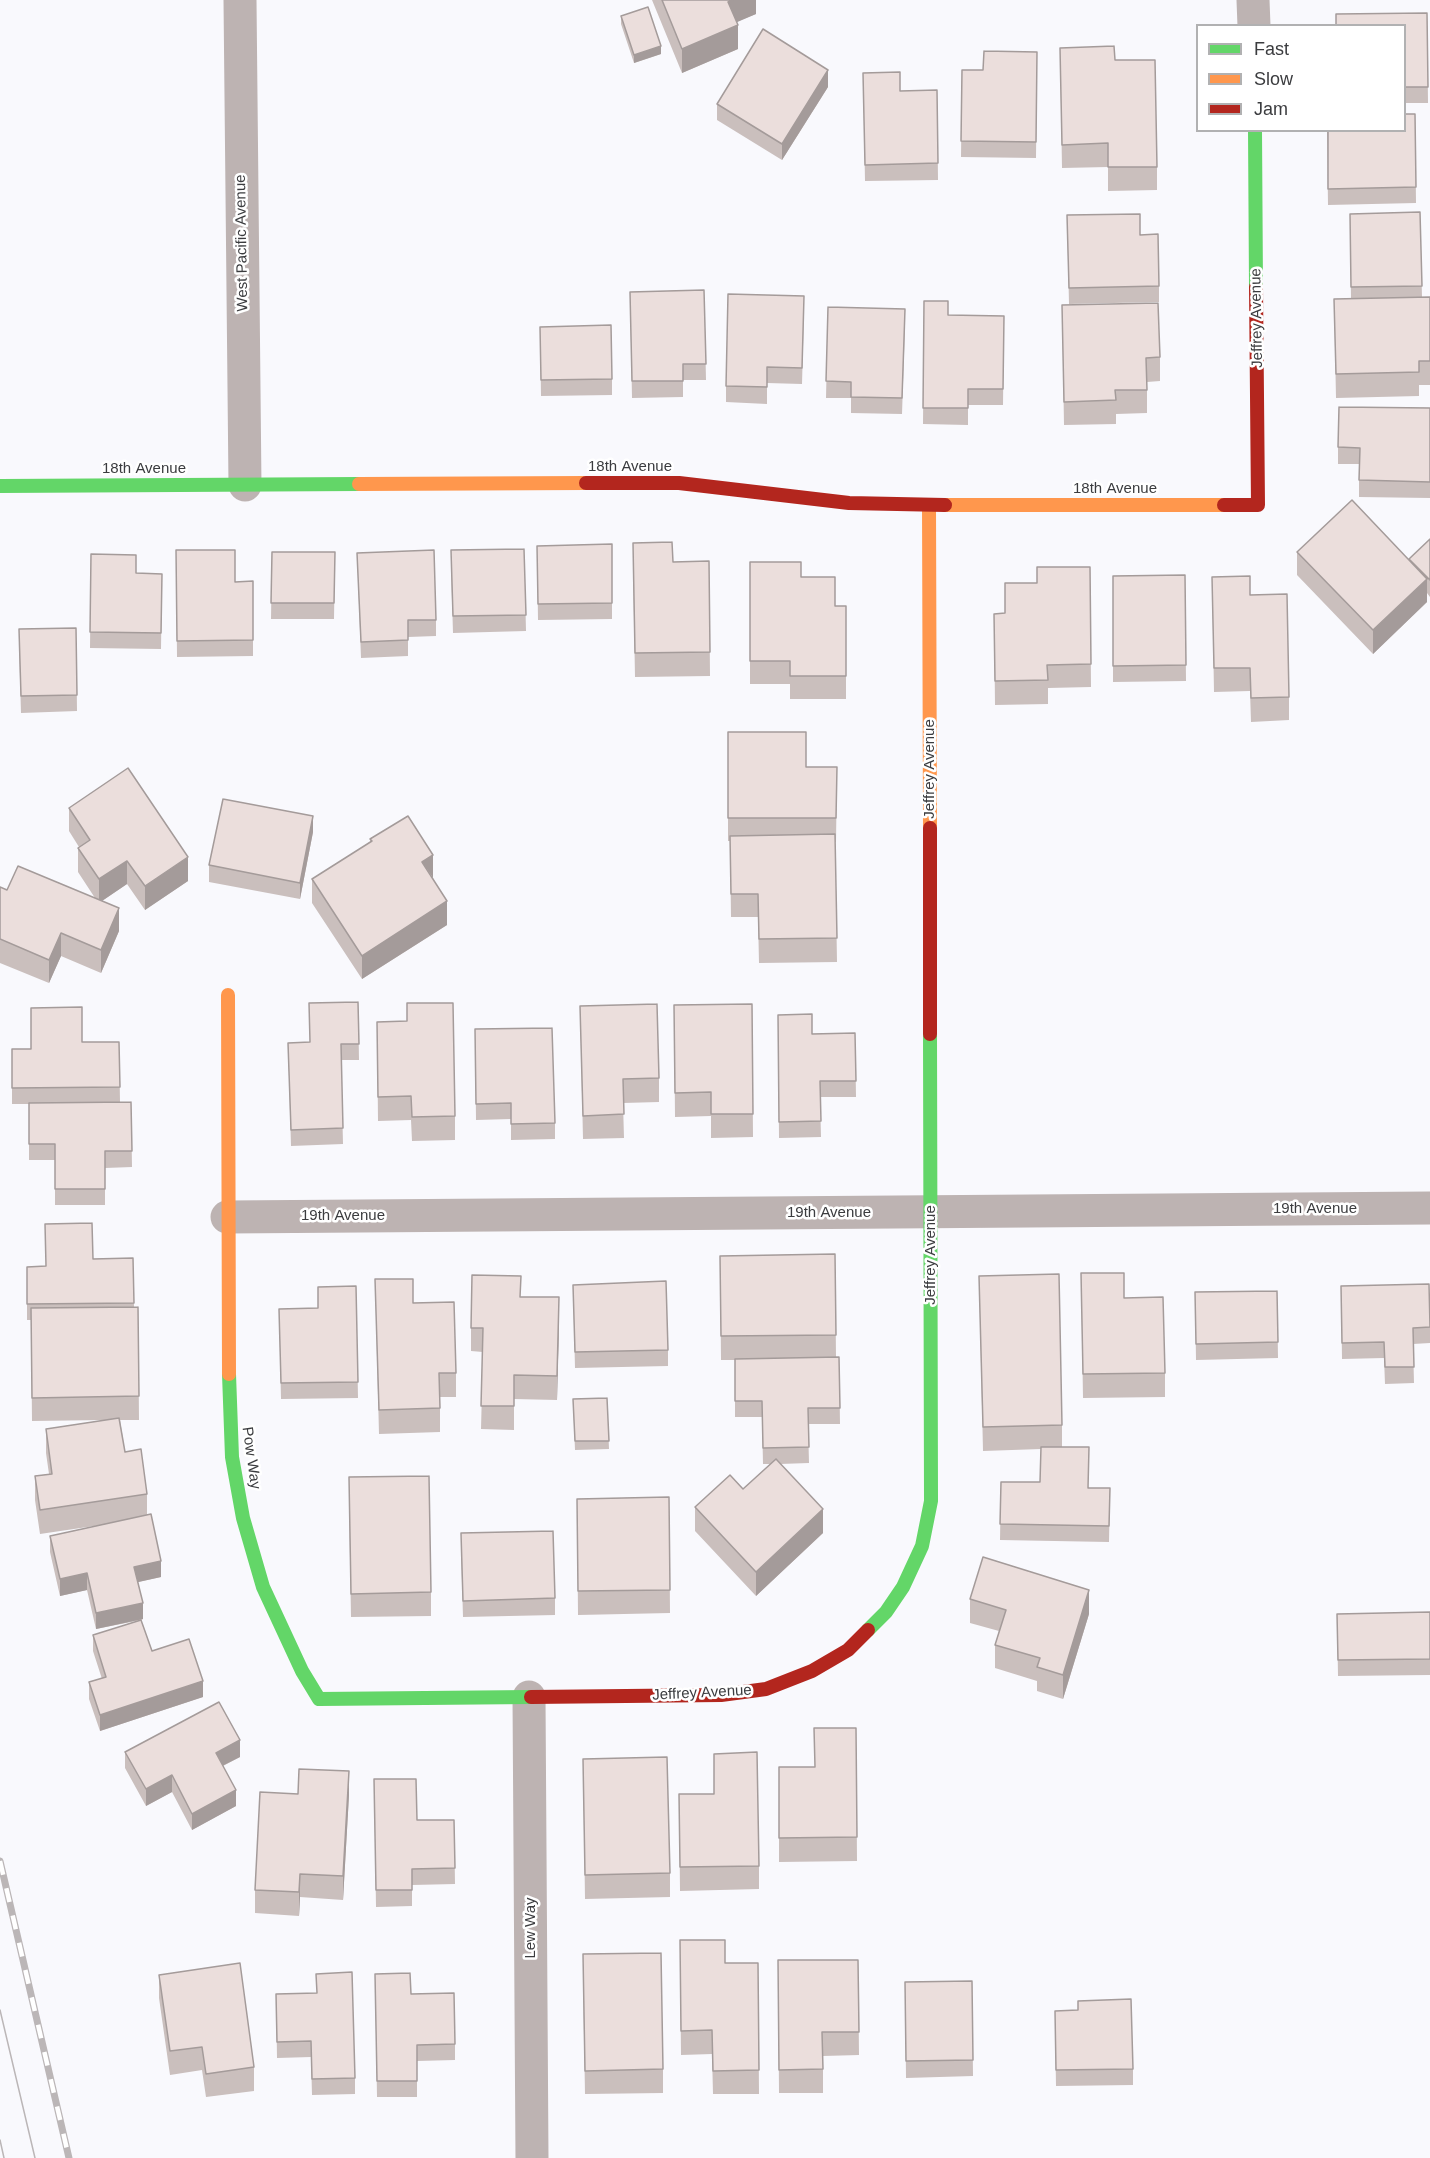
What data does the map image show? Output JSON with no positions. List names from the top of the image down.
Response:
{
  "streets": {
    "street": [
      "West Pacific Avenue",
      "Jeffrey Avenue",
      "18th Avenue",
      "19th Avenue",
      "Pow Way",
      "Lew Way"
    ]
  },
  "crossings": [
    ["West Pacific Avenue", "18th Avenue"],
    ["Jeffrey Avenue", "18th Avenue"],
    ["Jeffrey Avenue", "19th Avenue"],
    ["Jeffrey Avenue", "Pow Way"],
    ["Jeffrey Avenue", "Lew Way"],
    ["19th Avenue", "Pow Way"],
    ["Pow Way", "Lew Way"]
  ],
  "legend": ["Fast", "Slow", "Jam"]
}
